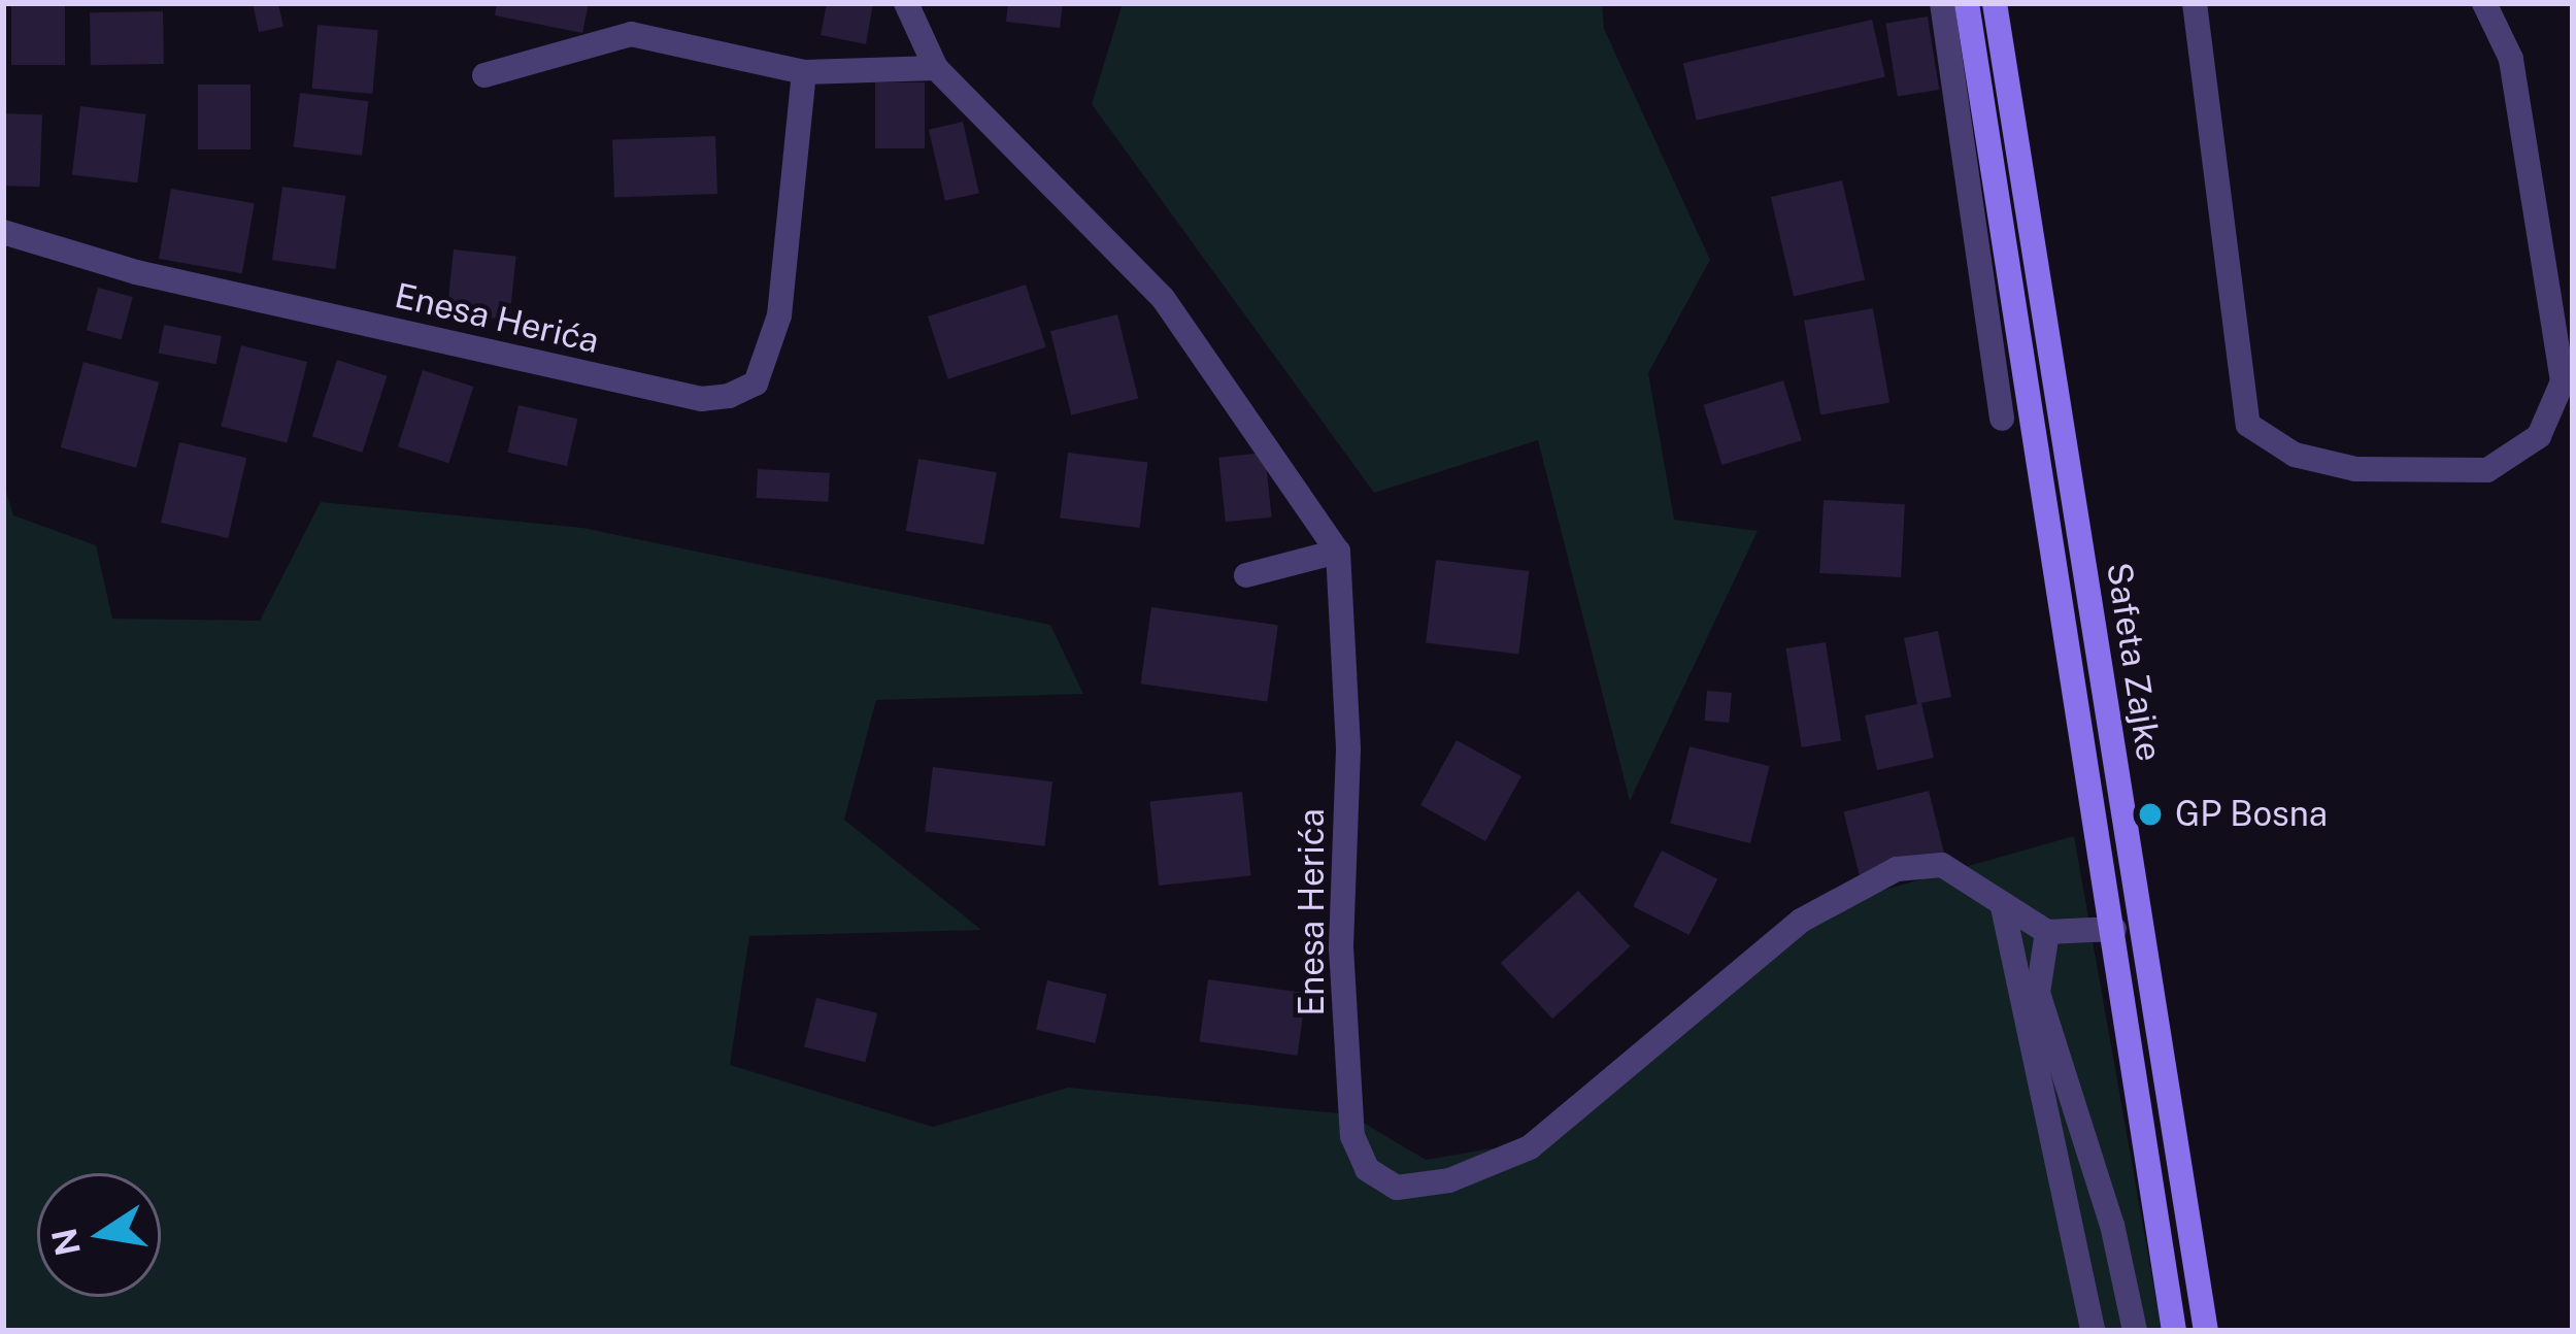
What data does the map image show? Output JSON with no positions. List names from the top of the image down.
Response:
{
  "streets": {
    "main road": ["Safeta Zajke"],
    "street": ["Enesa Herića"]
  },
  "places": ["GP Bosna"],
  "north": "left"
}
